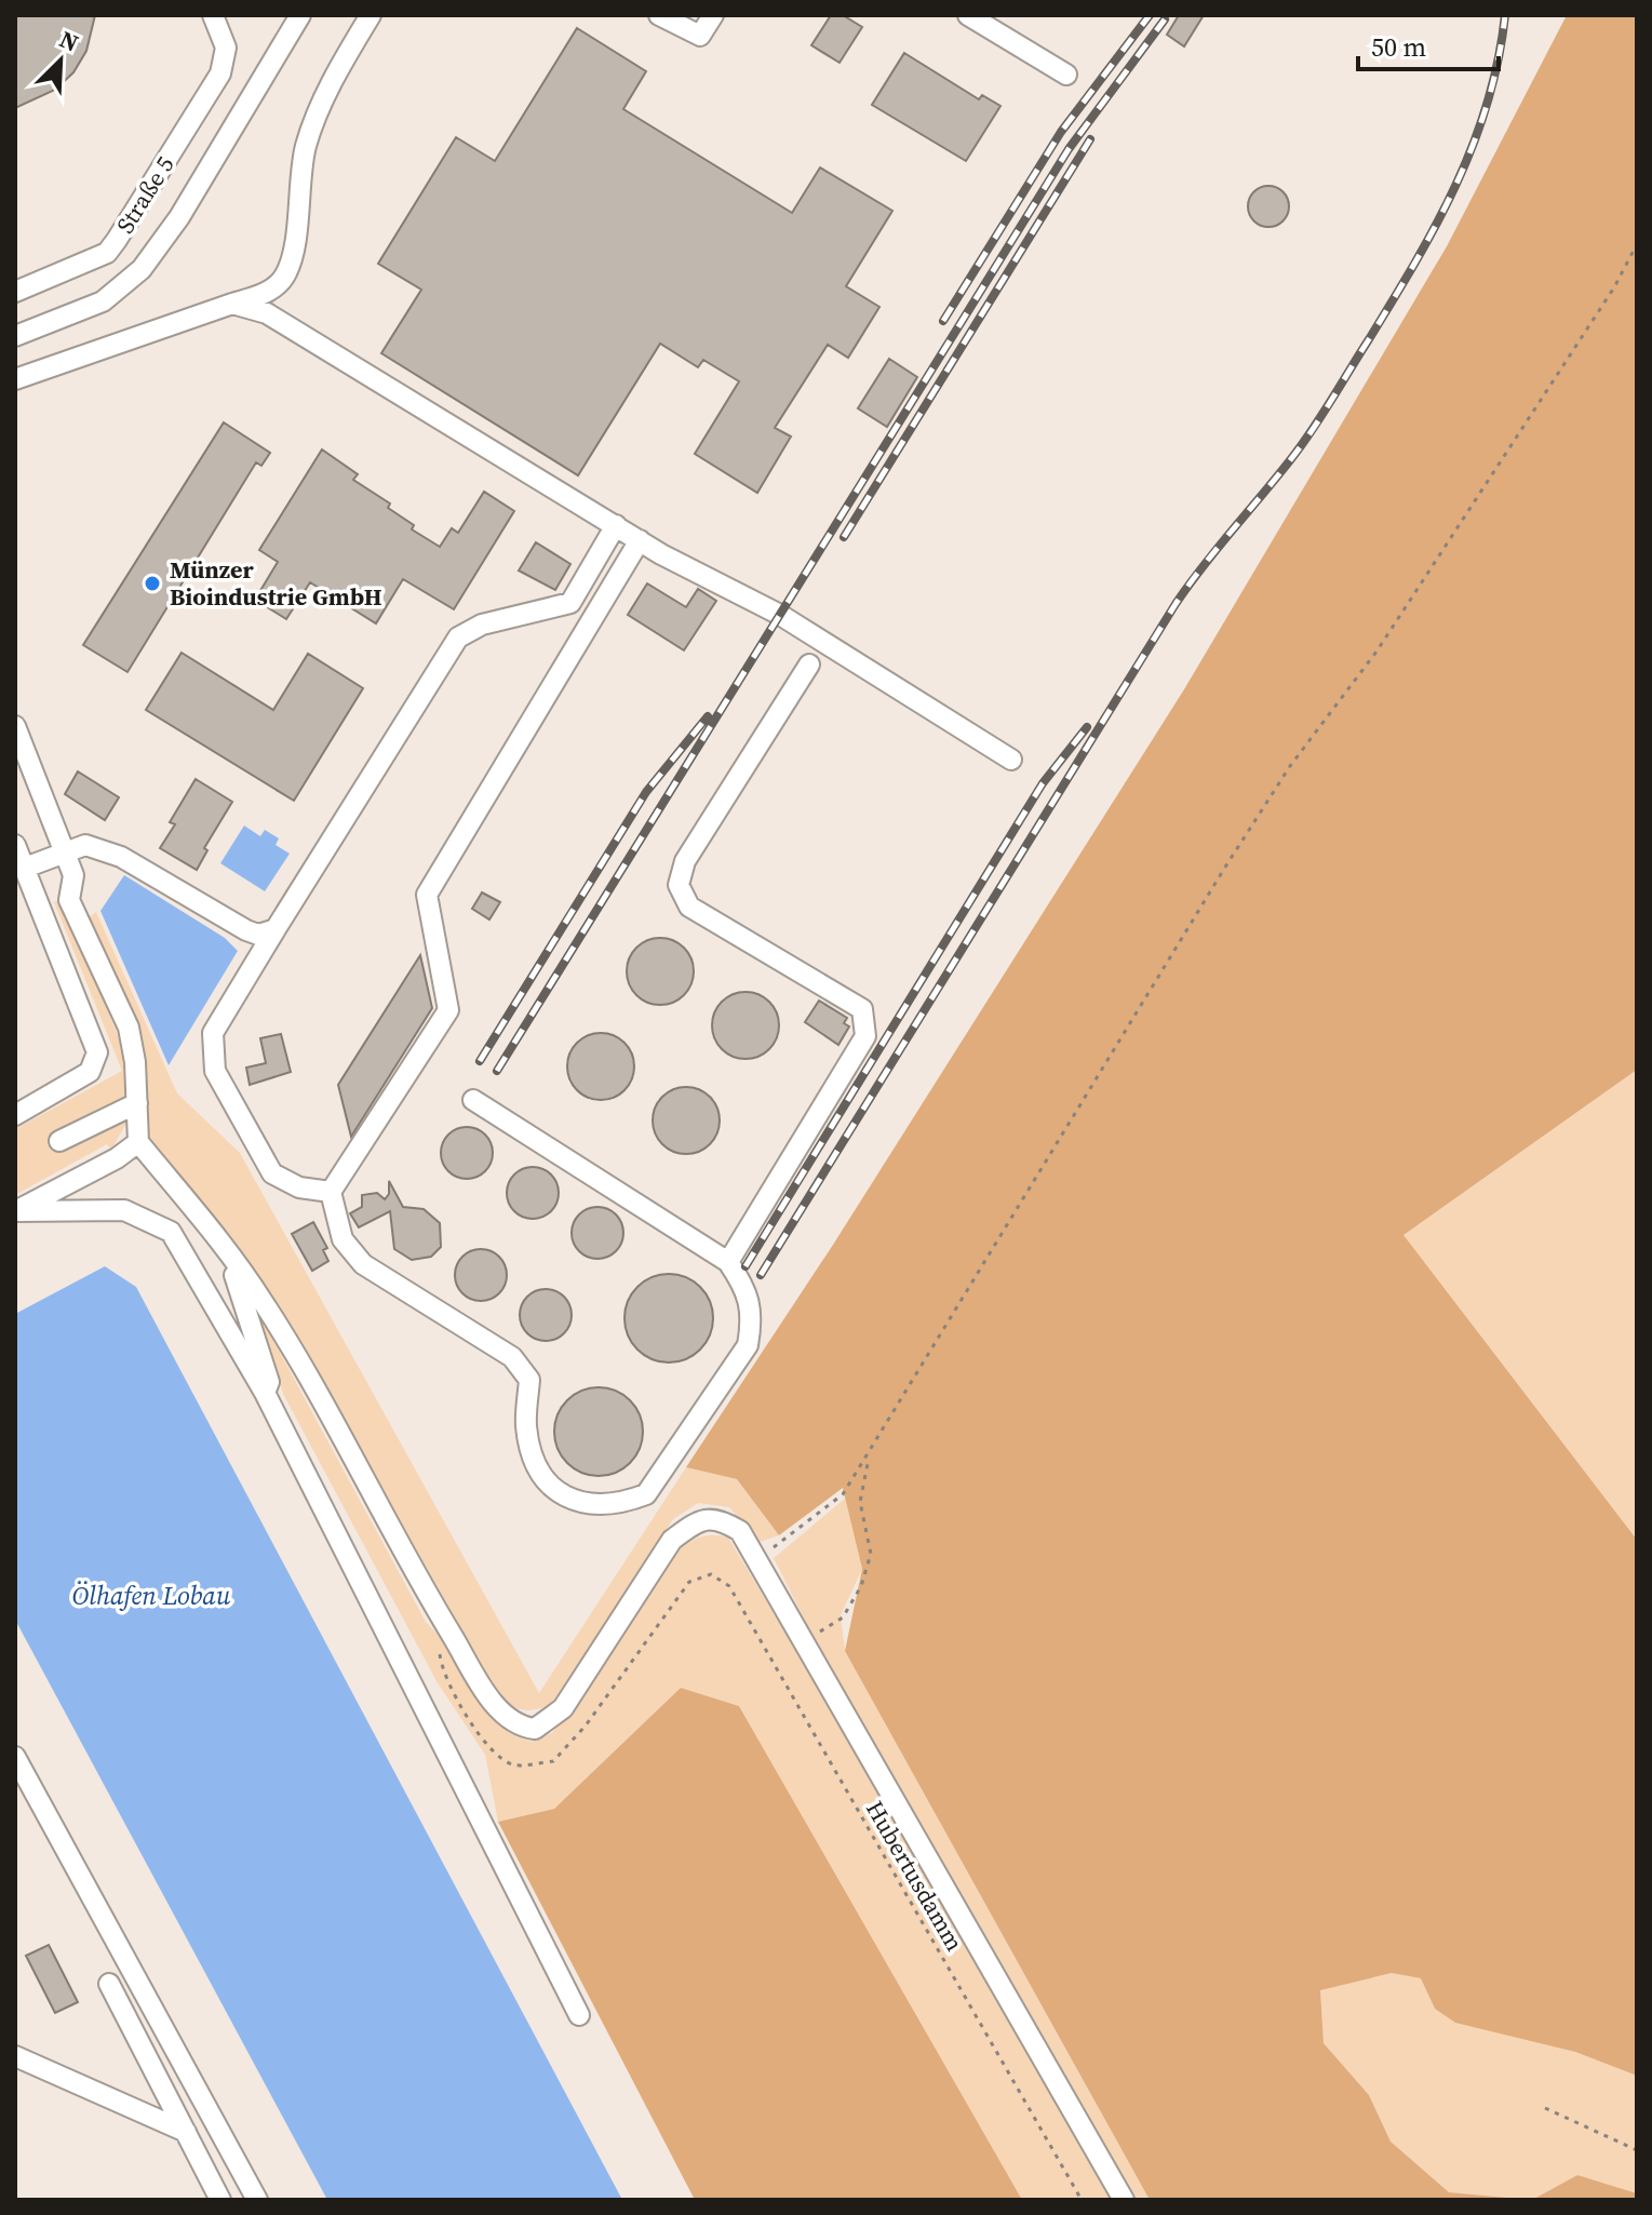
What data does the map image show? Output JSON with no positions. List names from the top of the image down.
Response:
{
  "streets": {
    "street": ["Straße 5"],
    "path": ["Hubertusdamm"]
  },
  "water": ["Ölhafen Lobau"],
  "places": ["Münzer Bioindustrie GmbH"],
  "scale_bar": "50 m",
  "north": "top right"
}
